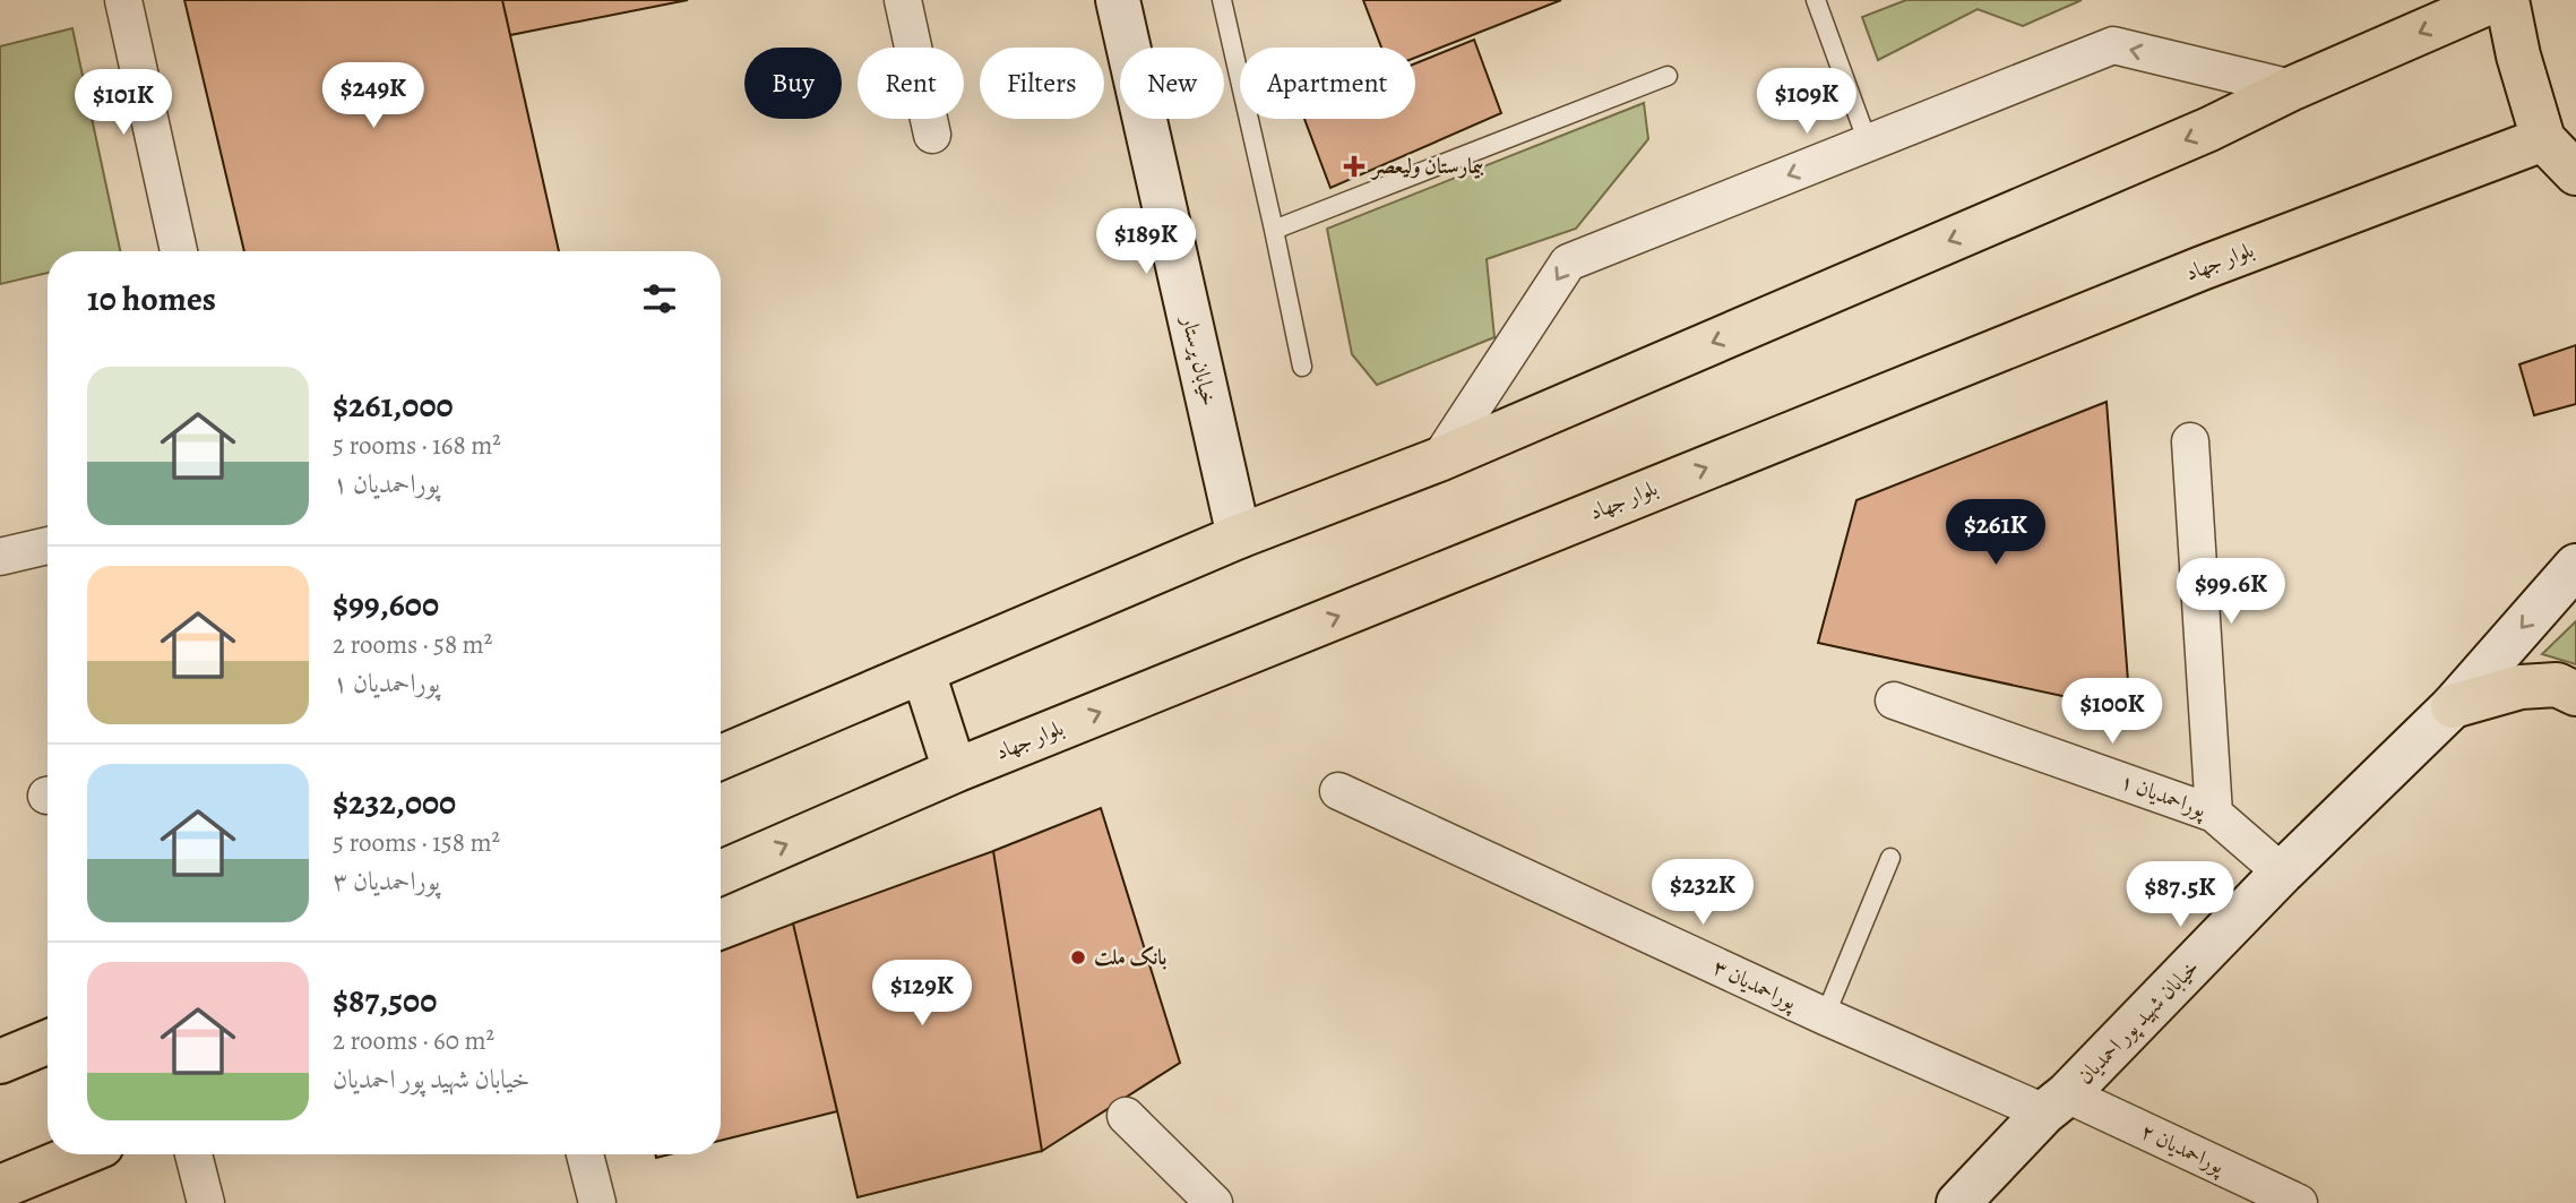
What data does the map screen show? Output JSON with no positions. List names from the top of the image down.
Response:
{
  "streets": {
    "main road": ["بلوار جهاد"],
    "street": [
      "خیابان پرستار",
      "پوراحمدیان ۱",
      "پوراحمدیان ۳",
      "خیابان شهید پور احمدیان",
      "پوراحمدیان ۲"
    ]
  },
  "crossings": [
    ["پوراحمدیان ۱", "خیابان شهید پور احمدیان"],
    ["پوراحمدیان ۳", "خیابان شهید پور احمدیان"],
    ["پوراحمدیان ۳", "پوراحمدیان ۲"],
    ["خیابان شهید پور احمدیان", "پوراحمدیان ۲"]
  ],
  "places": {
    "health": ["بیمارستان ولیعصر"],
    "other": ["بانک ملت"]
  },
  "page": {
    "chip": [
      "Buy",
      "Rent",
      "Filters",
      "New",
      "Apartment"
    ],
    "price": [
      "$249K",
      "$109K",
      "$101K",
      "$189K",
      "$261K",
      "$99.6K",
      "$100K",
      "$232K",
      "$87.5K",
      "$129K"
    ],
    "heading": "10 homes",
    "list": [
      {
        "name": "$261,000",
        "note": "5 rooms · 168 m² · پوراحمدیان ۱"
      },
      {
        "name": "$99,600",
        "note": "2 rooms · 58 m² · پوراحمدیان ۱"
      },
      {
        "name": "$232,000",
        "note": "5 rooms · 158 m² · پوراحمدیان ۳"
      },
      {
        "name": "$87,500",
        "note": "2 rooms · 60 m² · خیابان شهید پور احمدیان"
      }
    ]
  }
}
